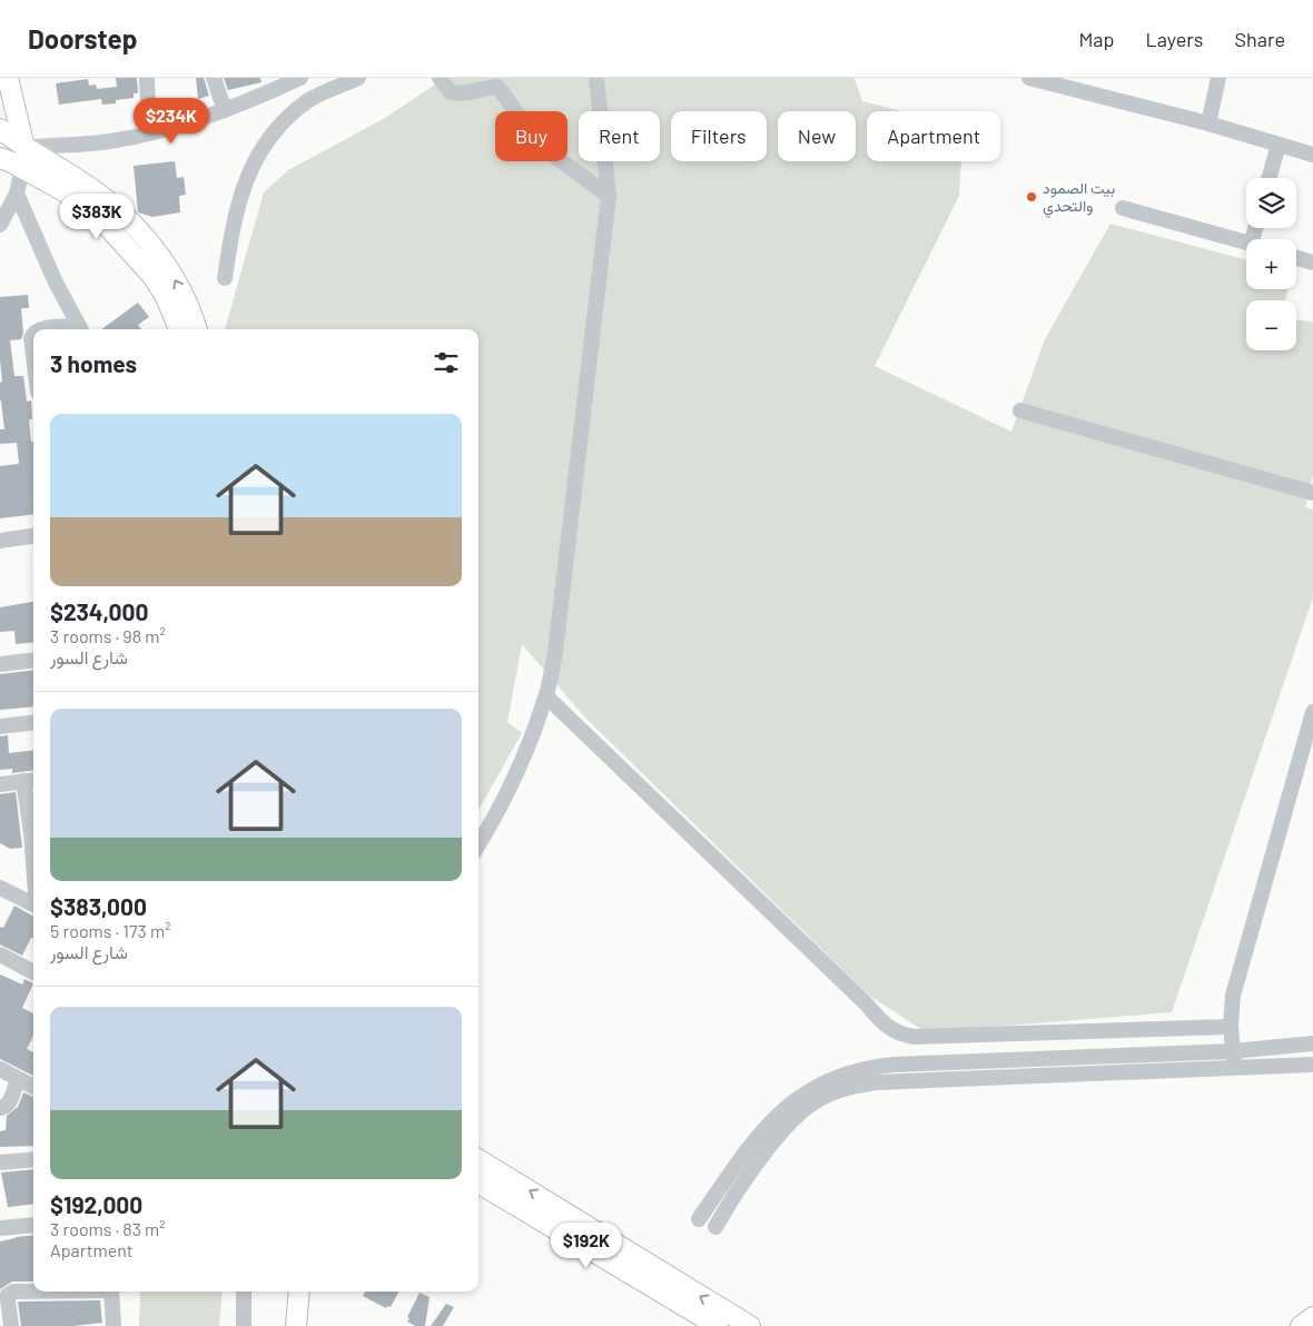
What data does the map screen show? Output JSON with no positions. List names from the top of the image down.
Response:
{
  "places": ["بيت الصمود والتحدي"],
  "page": {
    "header": "Doorstep",
    "nav": ["Map", "Layers", "Share"],
    "price": ["$234K", "$383K", "$192K"],
    "chip": [
      "Buy",
      "Rent",
      "Filters",
      "New",
      "Apartment"
    ],
    "map_buttons": ["+", "−"],
    "heading": "3 homes",
    "list": [
      {
        "name": "$234,000",
        "note": "3 rooms · 98 m² · شارع السور"
      },
      {
        "name": "$383,000",
        "note": "5 rooms · 173 m² · شارع السور"
      },
      {
        "name": "$192,000",
        "note": "3 rooms · 83 m² · Apartment"
      }
    ]
  }
}
